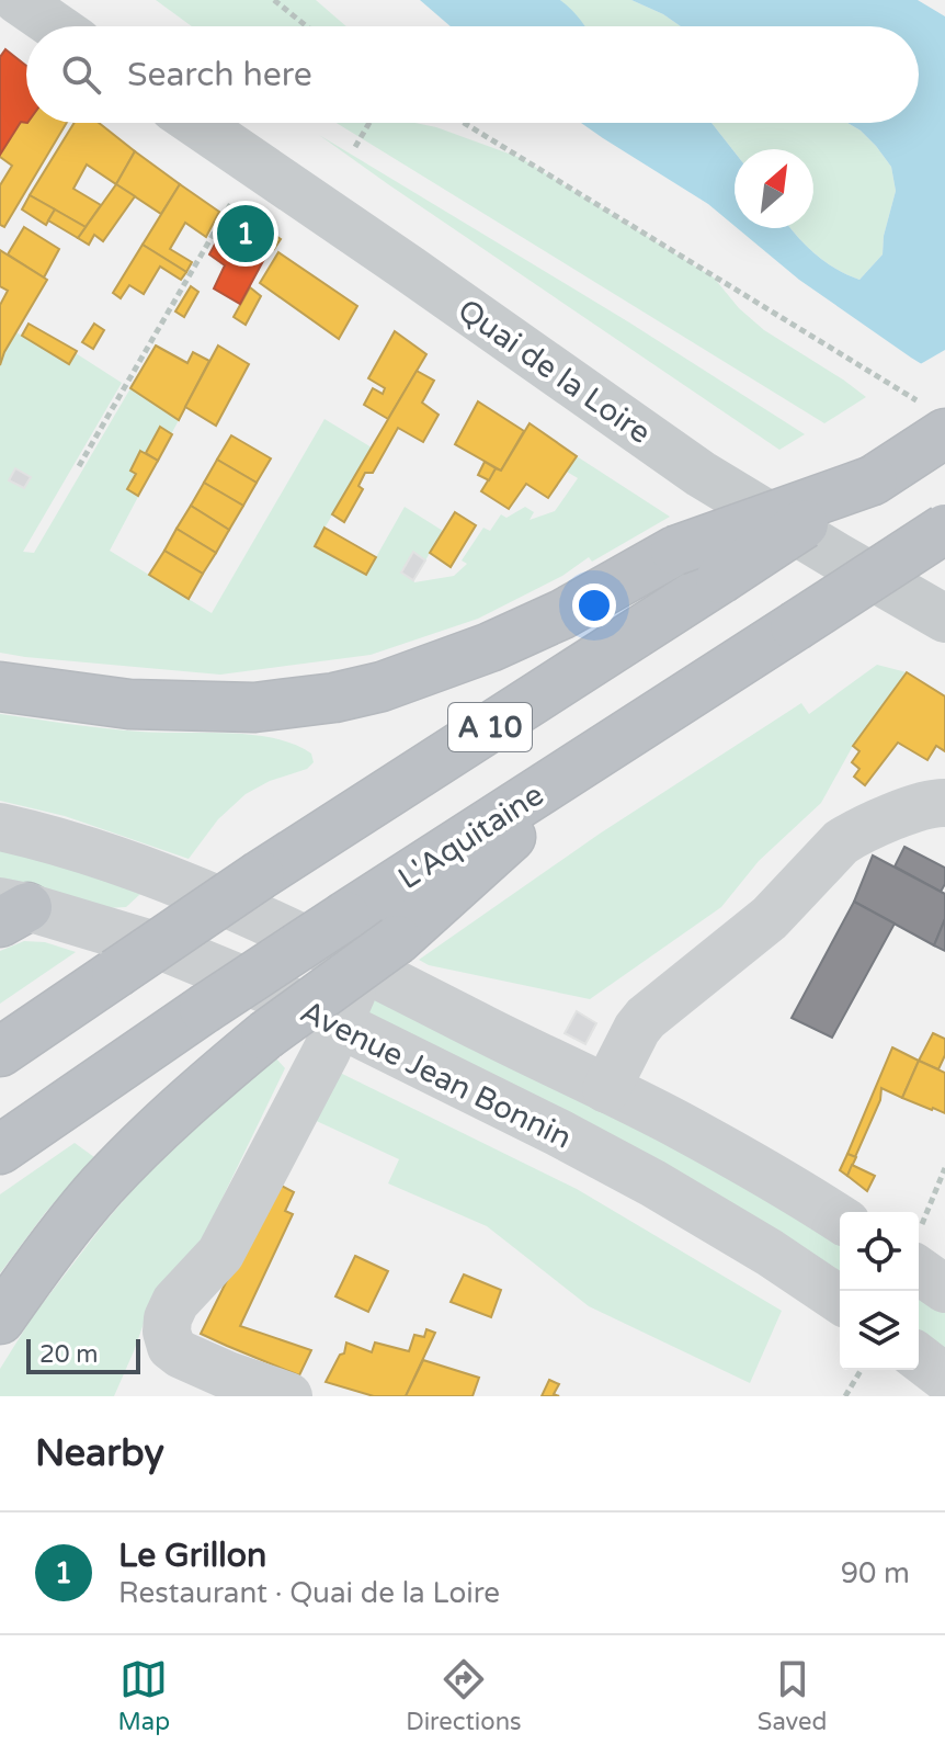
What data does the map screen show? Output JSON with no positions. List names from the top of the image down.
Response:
{
  "streets": {
    "highway": ["A 10", "L'Aquitaine"],
    "main road": ["Quai de la Loire"],
    "street": ["Avenue Jean Bonnin"]
  },
  "scale_bar": "20 m",
  "north": "top right",
  "page": {
    "search": "Search here",
    "pins": "1",
    "scale": "20 m",
    "heading": "Nearby",
    "list": [
      {
        "mark": "1",
        "name": "Le Grillon",
        "note": "Restaurant · Quai de la Loire",
        "value": "90 m"
      }
    ],
    "nav": ["Map", "Directions", "Saved"]
  }
}
